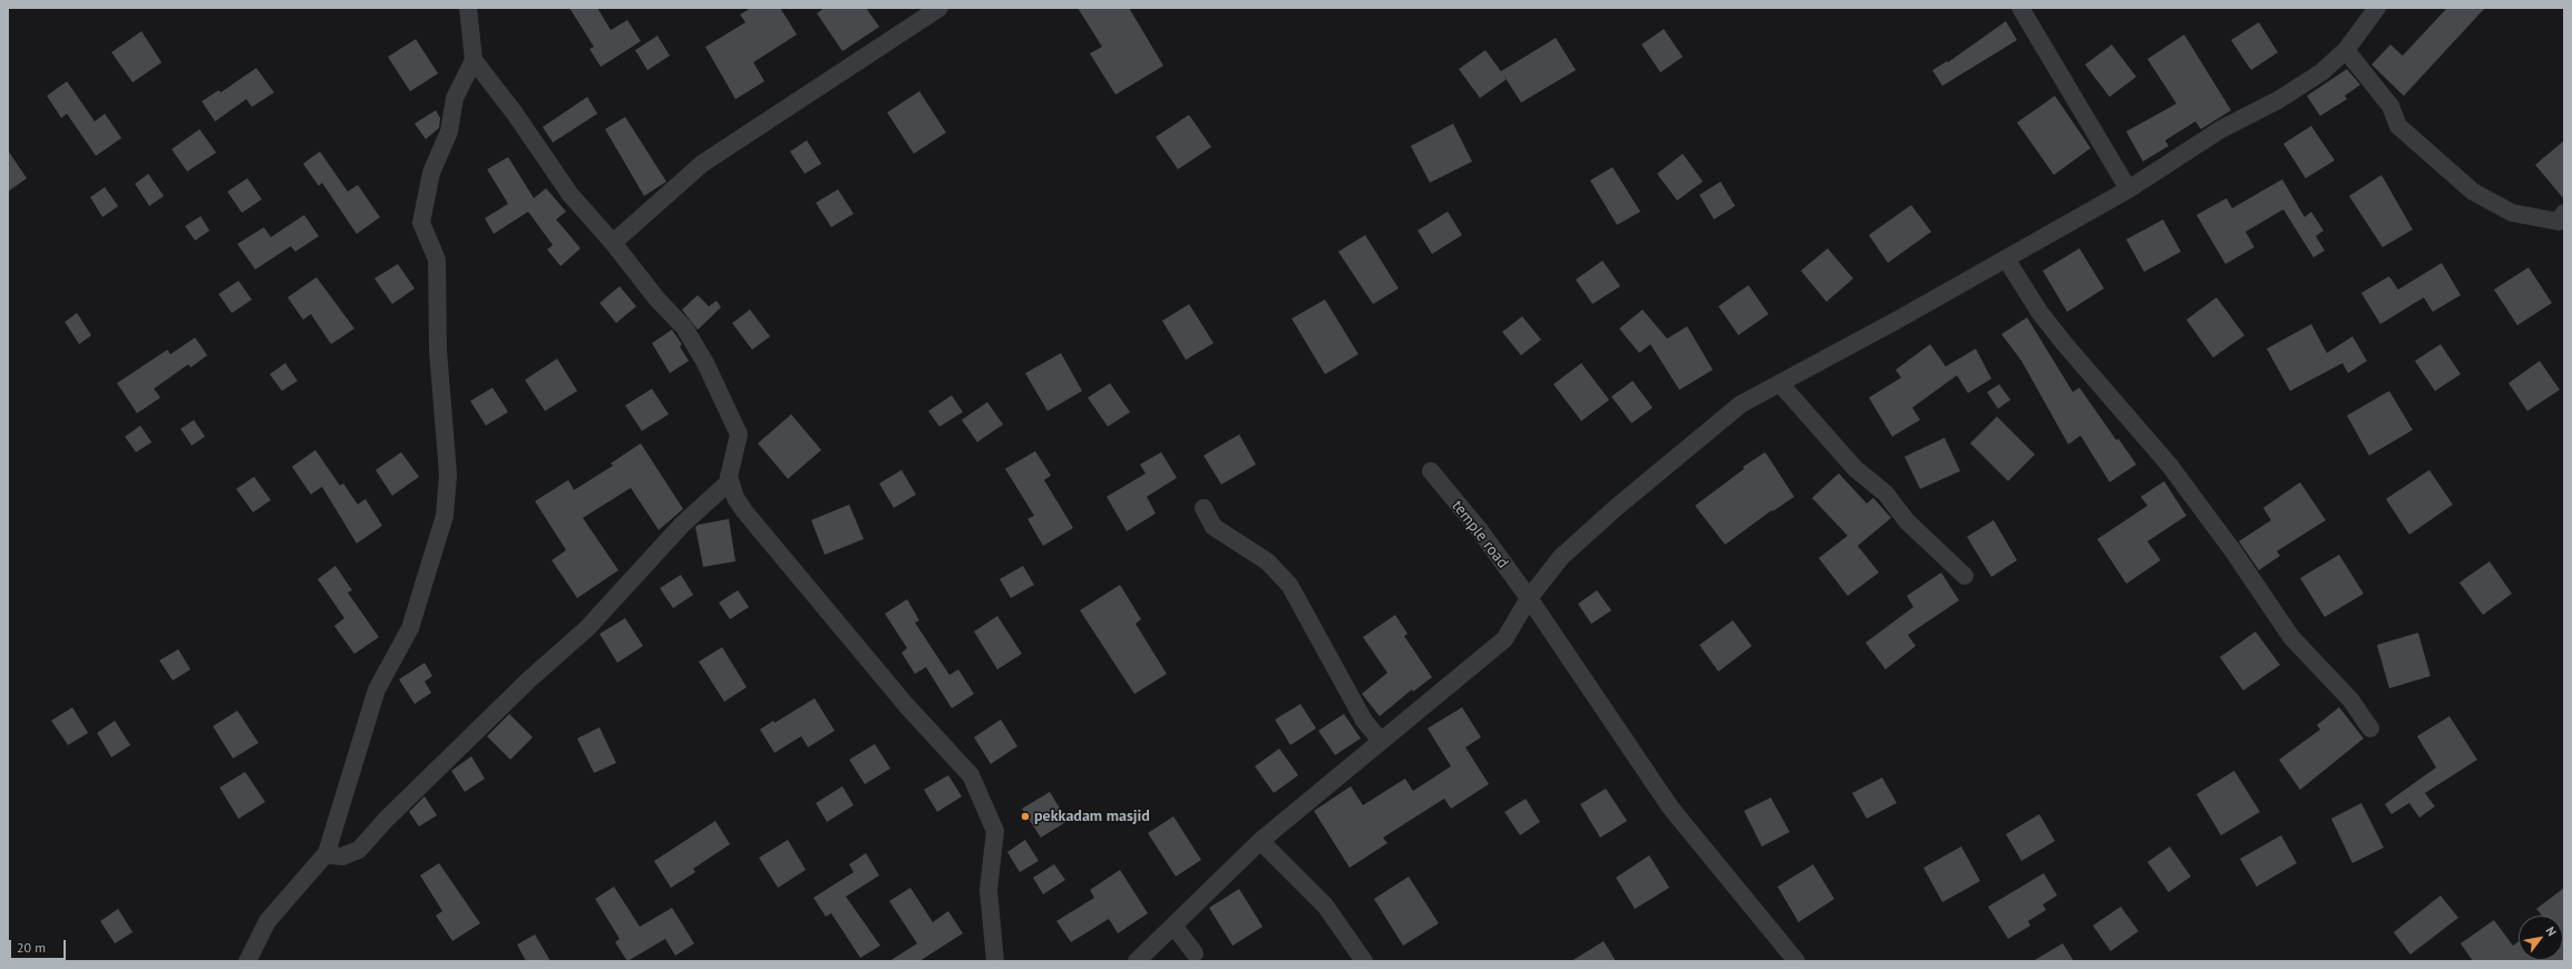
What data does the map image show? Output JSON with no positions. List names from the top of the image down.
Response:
{
  "streets": {
    "street": ["temple road"]
  },
  "places": ["pekkadam masjid"],
  "scale_bar": "20 m",
  "north": "top right"
}
